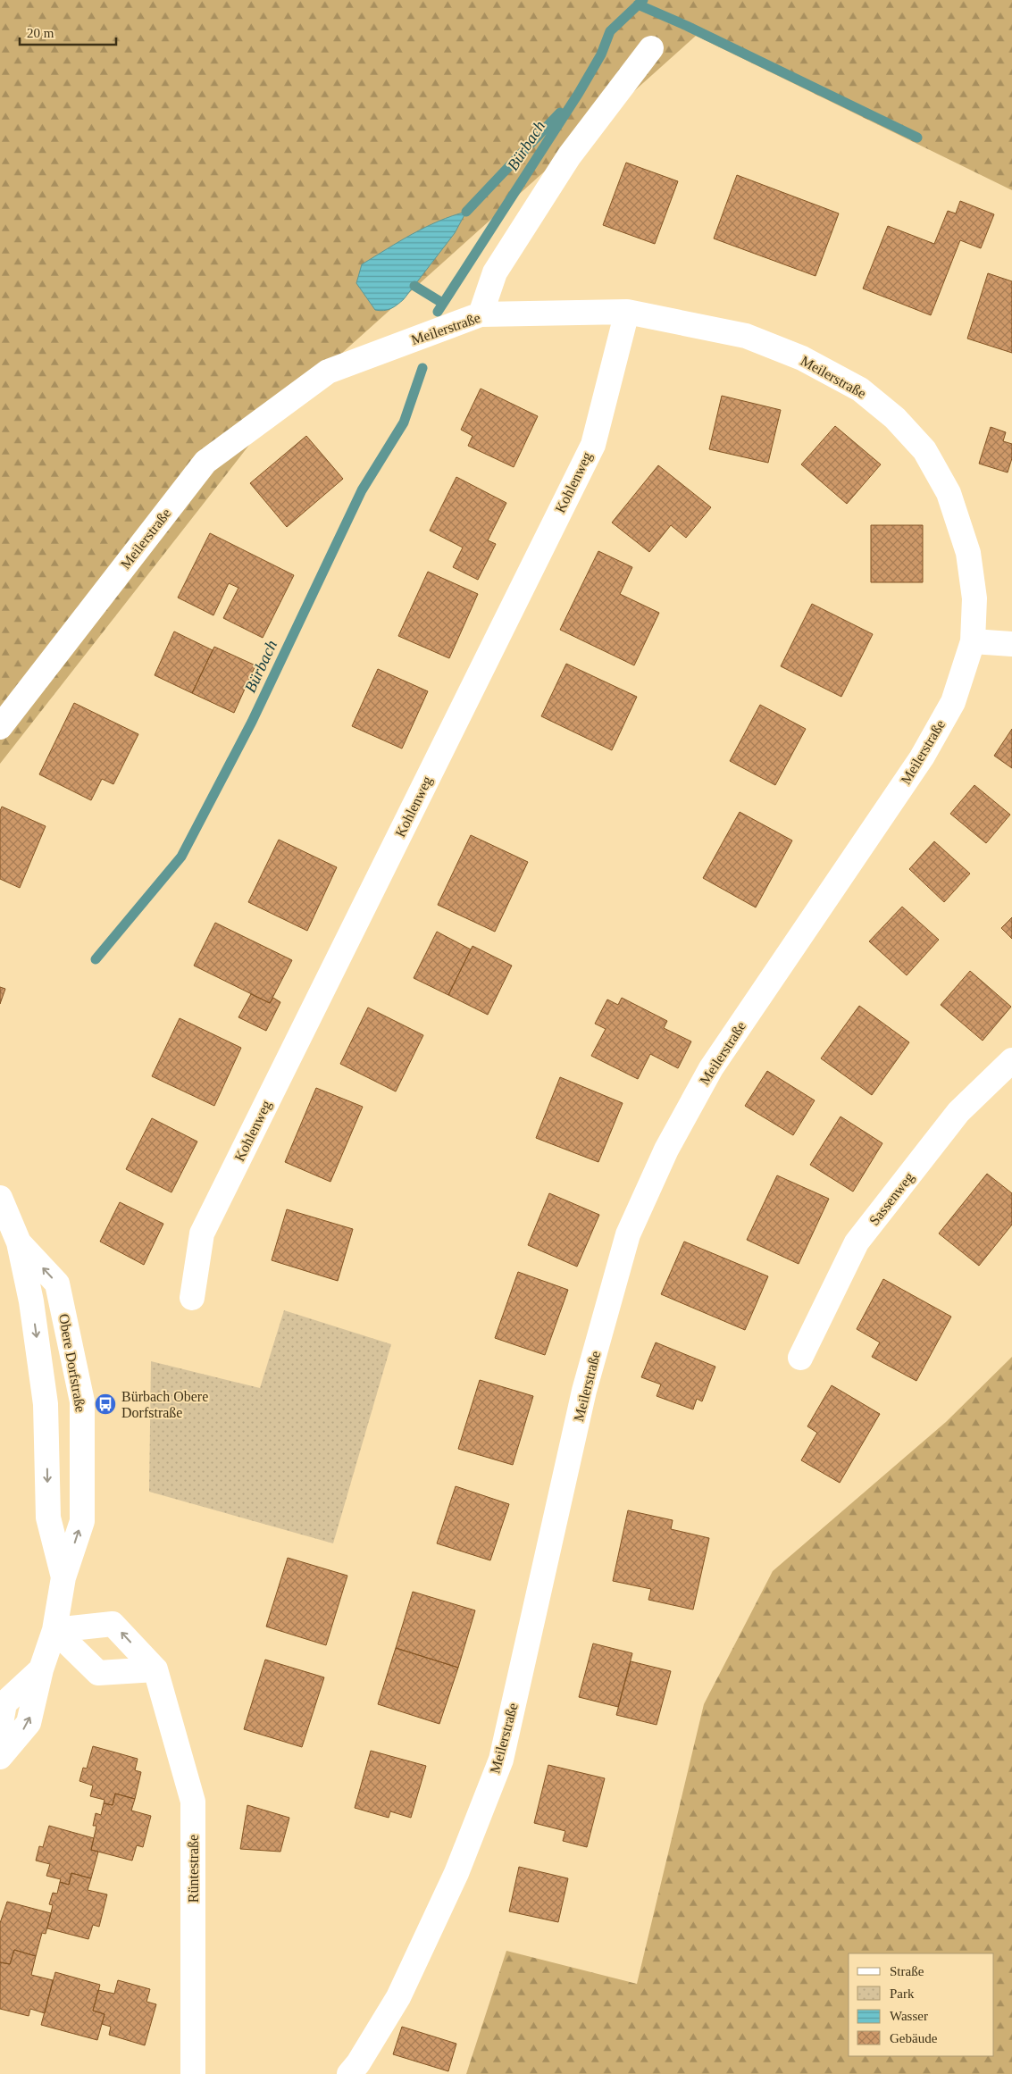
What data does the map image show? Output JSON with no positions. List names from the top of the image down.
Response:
{
  "streets": {
    "street": [
      "Meilerstraße",
      "Kohlenweg",
      "Sassenweg",
      "Obere Dorfstraße",
      "Rüntestraße"
    ]
  },
  "crossings": [
    ["Meilerstraße", "Kohlenweg"],
    ["Obere Dorfstraße", "Rüntestraße"]
  ],
  "water": ["Bürbach"],
  "places": {
    "bus stop": ["Bürbach Obere Dorfstraße"]
  },
  "legend": [
    "Straße",
    "Park",
    "Wasser",
    "Gebäude"
  ],
  "scale_bar": "20 m"
}
